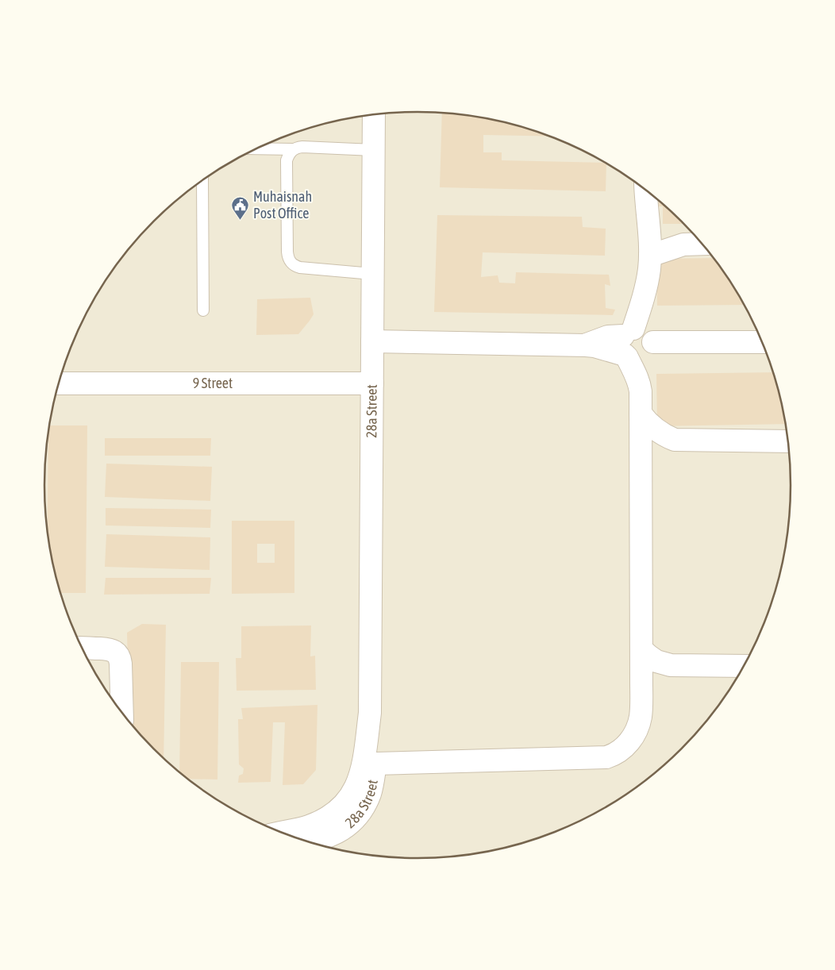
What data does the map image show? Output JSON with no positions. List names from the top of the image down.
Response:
{
  "streets": {
    "street": ["9 Street", "28a Street"]
  },
  "crossings": [
    ["9 Street", "28a Street"]
  ],
  "places": {
    "public building": ["Muhaisnah Post Office"]
  }
}
